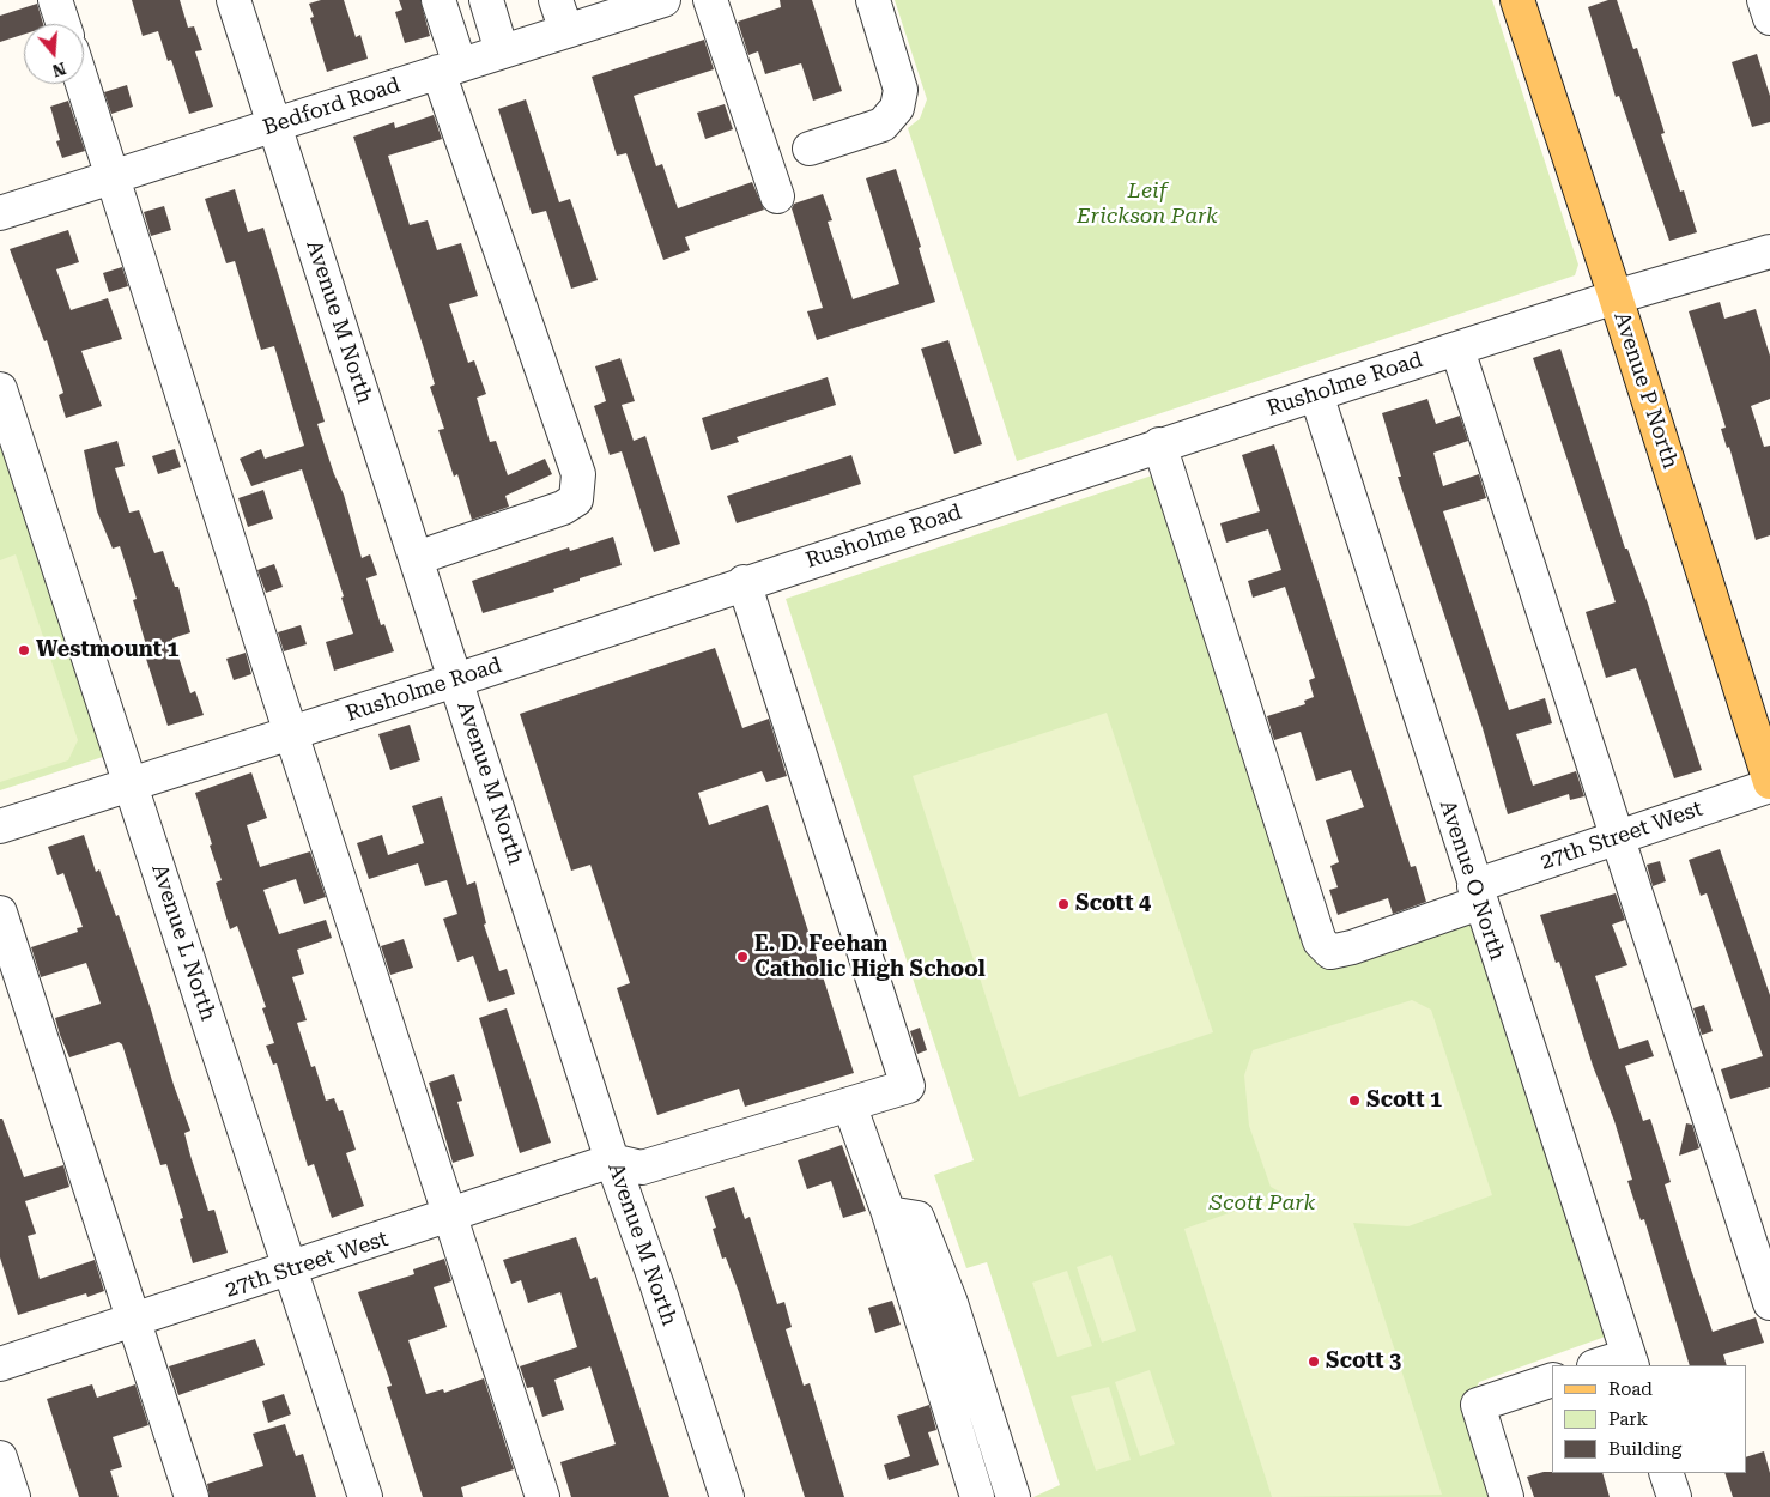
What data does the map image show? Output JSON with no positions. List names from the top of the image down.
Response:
{
  "streets": {
    "main road": ["Avenue P North"],
    "street": [
      "Bedford Road",
      "Avenue M North",
      "Rusholme Road",
      "27th Street West",
      "Avenue O North",
      "Avenue L North"
    ]
  },
  "crossings": [
    ["Bedford Road", "Avenue M North"],
    ["Avenue M North", "Rusholme Road"],
    ["Avenue M North", "27th Street West"],
    ["Rusholme Road", "Avenue P North"],
    ["Rusholme Road", "27th Street West"],
    ["Rusholme Road", "Avenue O North"],
    ["Rusholme Road", "Avenue L North"],
    ["Avenue P North", "27th Street West"],
    ["27th Street West", "Avenue O North"],
    ["27th Street West", "Avenue L North"]
  ],
  "parks": ["Leif Erickson Park", "Scott Park"],
  "places": [
    "Westmount 1",
    "Scott 4",
    "E. D. Feehan Catholic High School",
    "Scott 1",
    "Scott 3"
  ],
  "legend": ["Road", "Park", "Building"],
  "north": "bottom"
}
